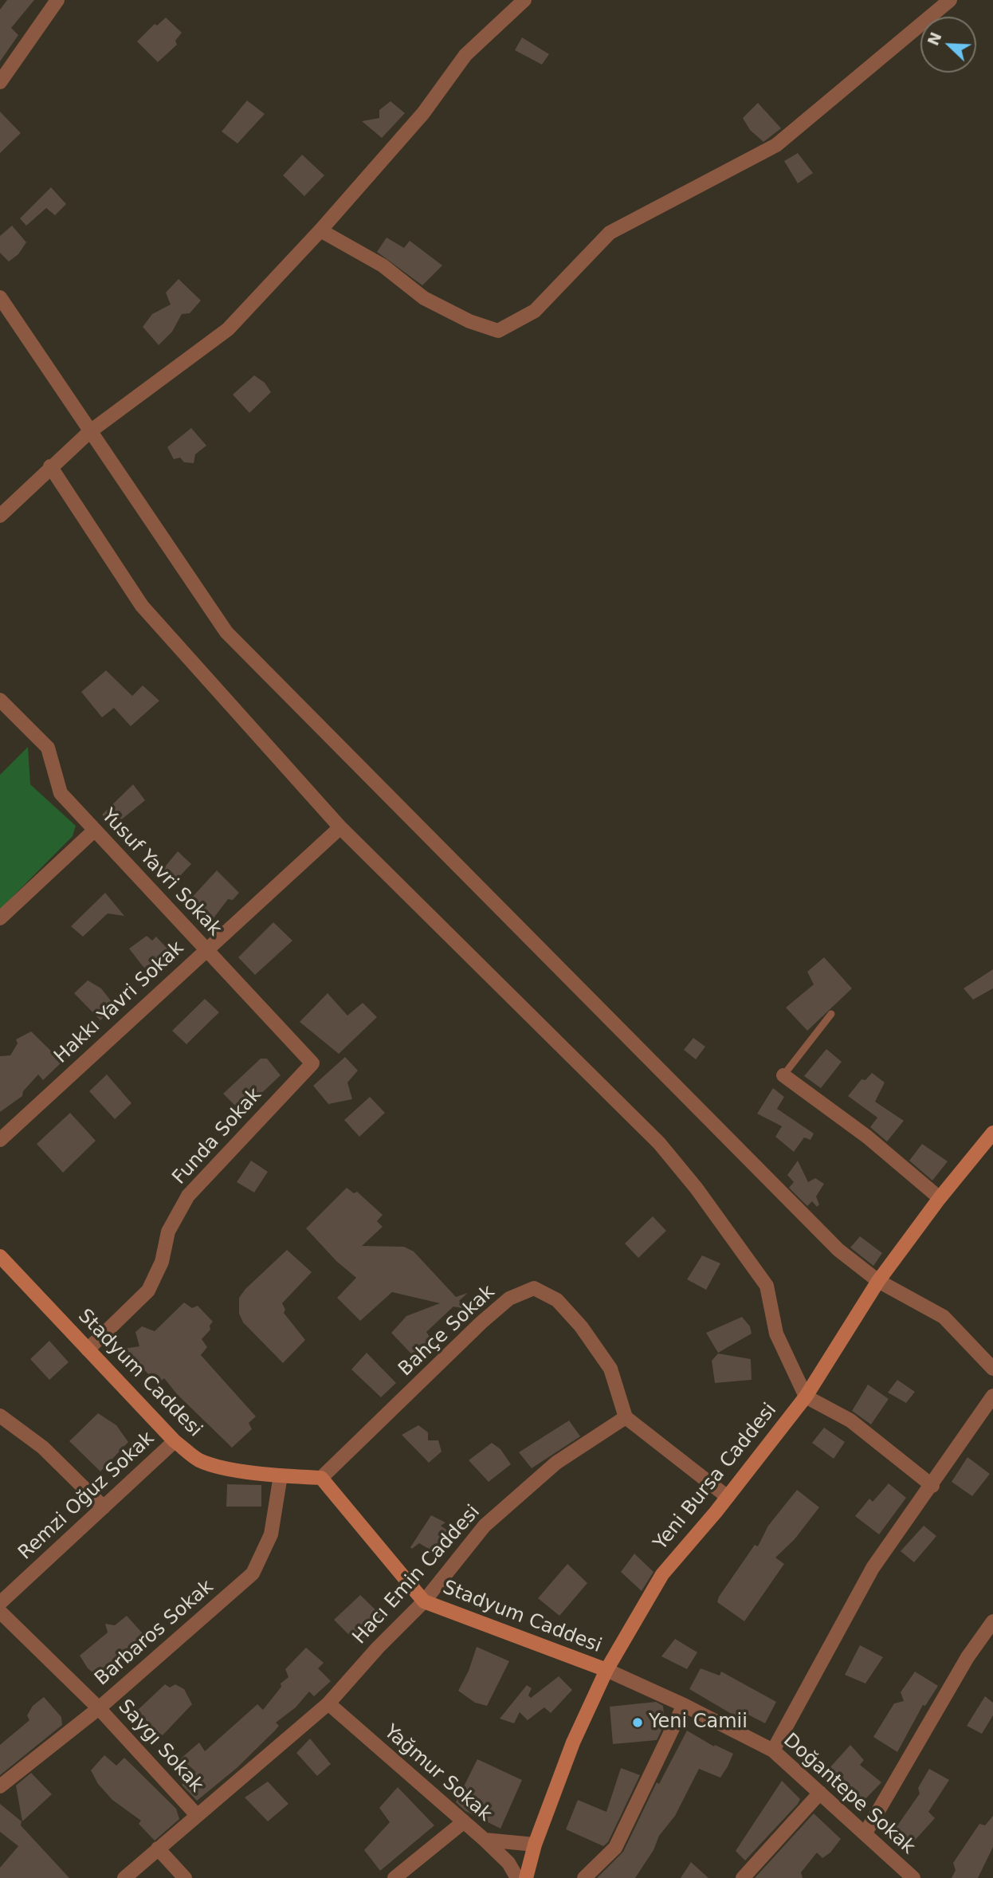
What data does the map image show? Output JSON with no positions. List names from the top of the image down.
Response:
{
  "streets": {
    "main road": ["Stadyum Caddesi", "Yeni Bursa Caddesi"],
    "street": [
      "Yusuf Yavri Sokak",
      "Hakkı Yavri Sokak",
      "Funda Sokak",
      "Bahçe Sokak",
      "Remzi Oğuz Sokak",
      "Hacı Emin Caddesi",
      "Barbaros Sokak",
      "Saygı Sokak",
      "Yağmur Sokak",
      "Doğantepe Sokak"
    ]
  },
  "crossings": [
    ["Yusuf Yavri Sokak", "Hakkı Yavri Sokak"],
    ["Yusuf Yavri Sokak", "Funda Sokak"],
    ["Funda Sokak", "Stadyum Caddesi"],
    ["Bahçe Sokak", "Stadyum Caddesi"],
    ["Bahçe Sokak", "Hacı Emin Caddesi"],
    ["Stadyum Caddesi", "Yeni Bursa Caddesi"],
    ["Stadyum Caddesi", "Remzi Oğuz Sokak"],
    ["Stadyum Caddesi", "Hacı Emin Caddesi"],
    ["Stadyum Caddesi", "Barbaros Sokak"],
    ["Stadyum Caddesi", "Doğantepe Sokak"],
    ["Yeni Bursa Caddesi", "Doğantepe Sokak"],
    ["Hacı Emin Caddesi", "Saygı Sokak"],
    ["Hacı Emin Caddesi", "Yağmur Sokak"],
    ["Barbaros Sokak", "Saygı Sokak"]
  ],
  "places": ["Yeni Camii"],
  "north": "top left"
}
